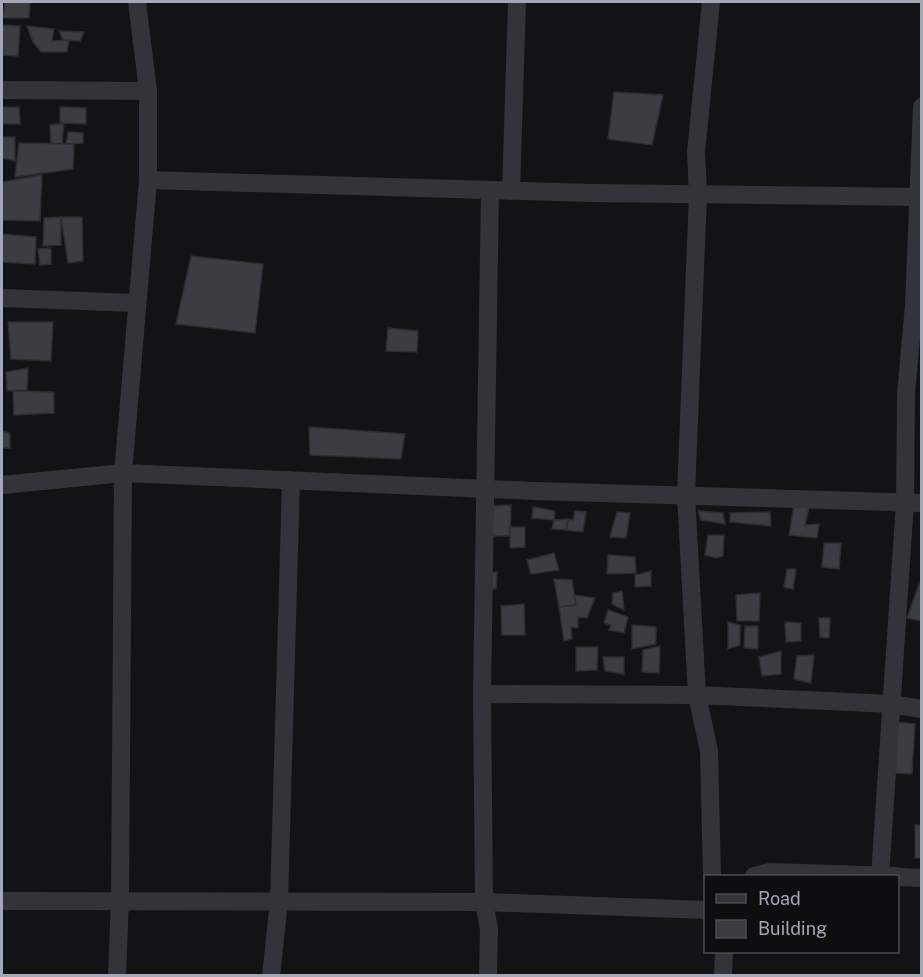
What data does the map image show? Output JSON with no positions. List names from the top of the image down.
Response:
{
  "legend": ["Road", "Building"]
}
